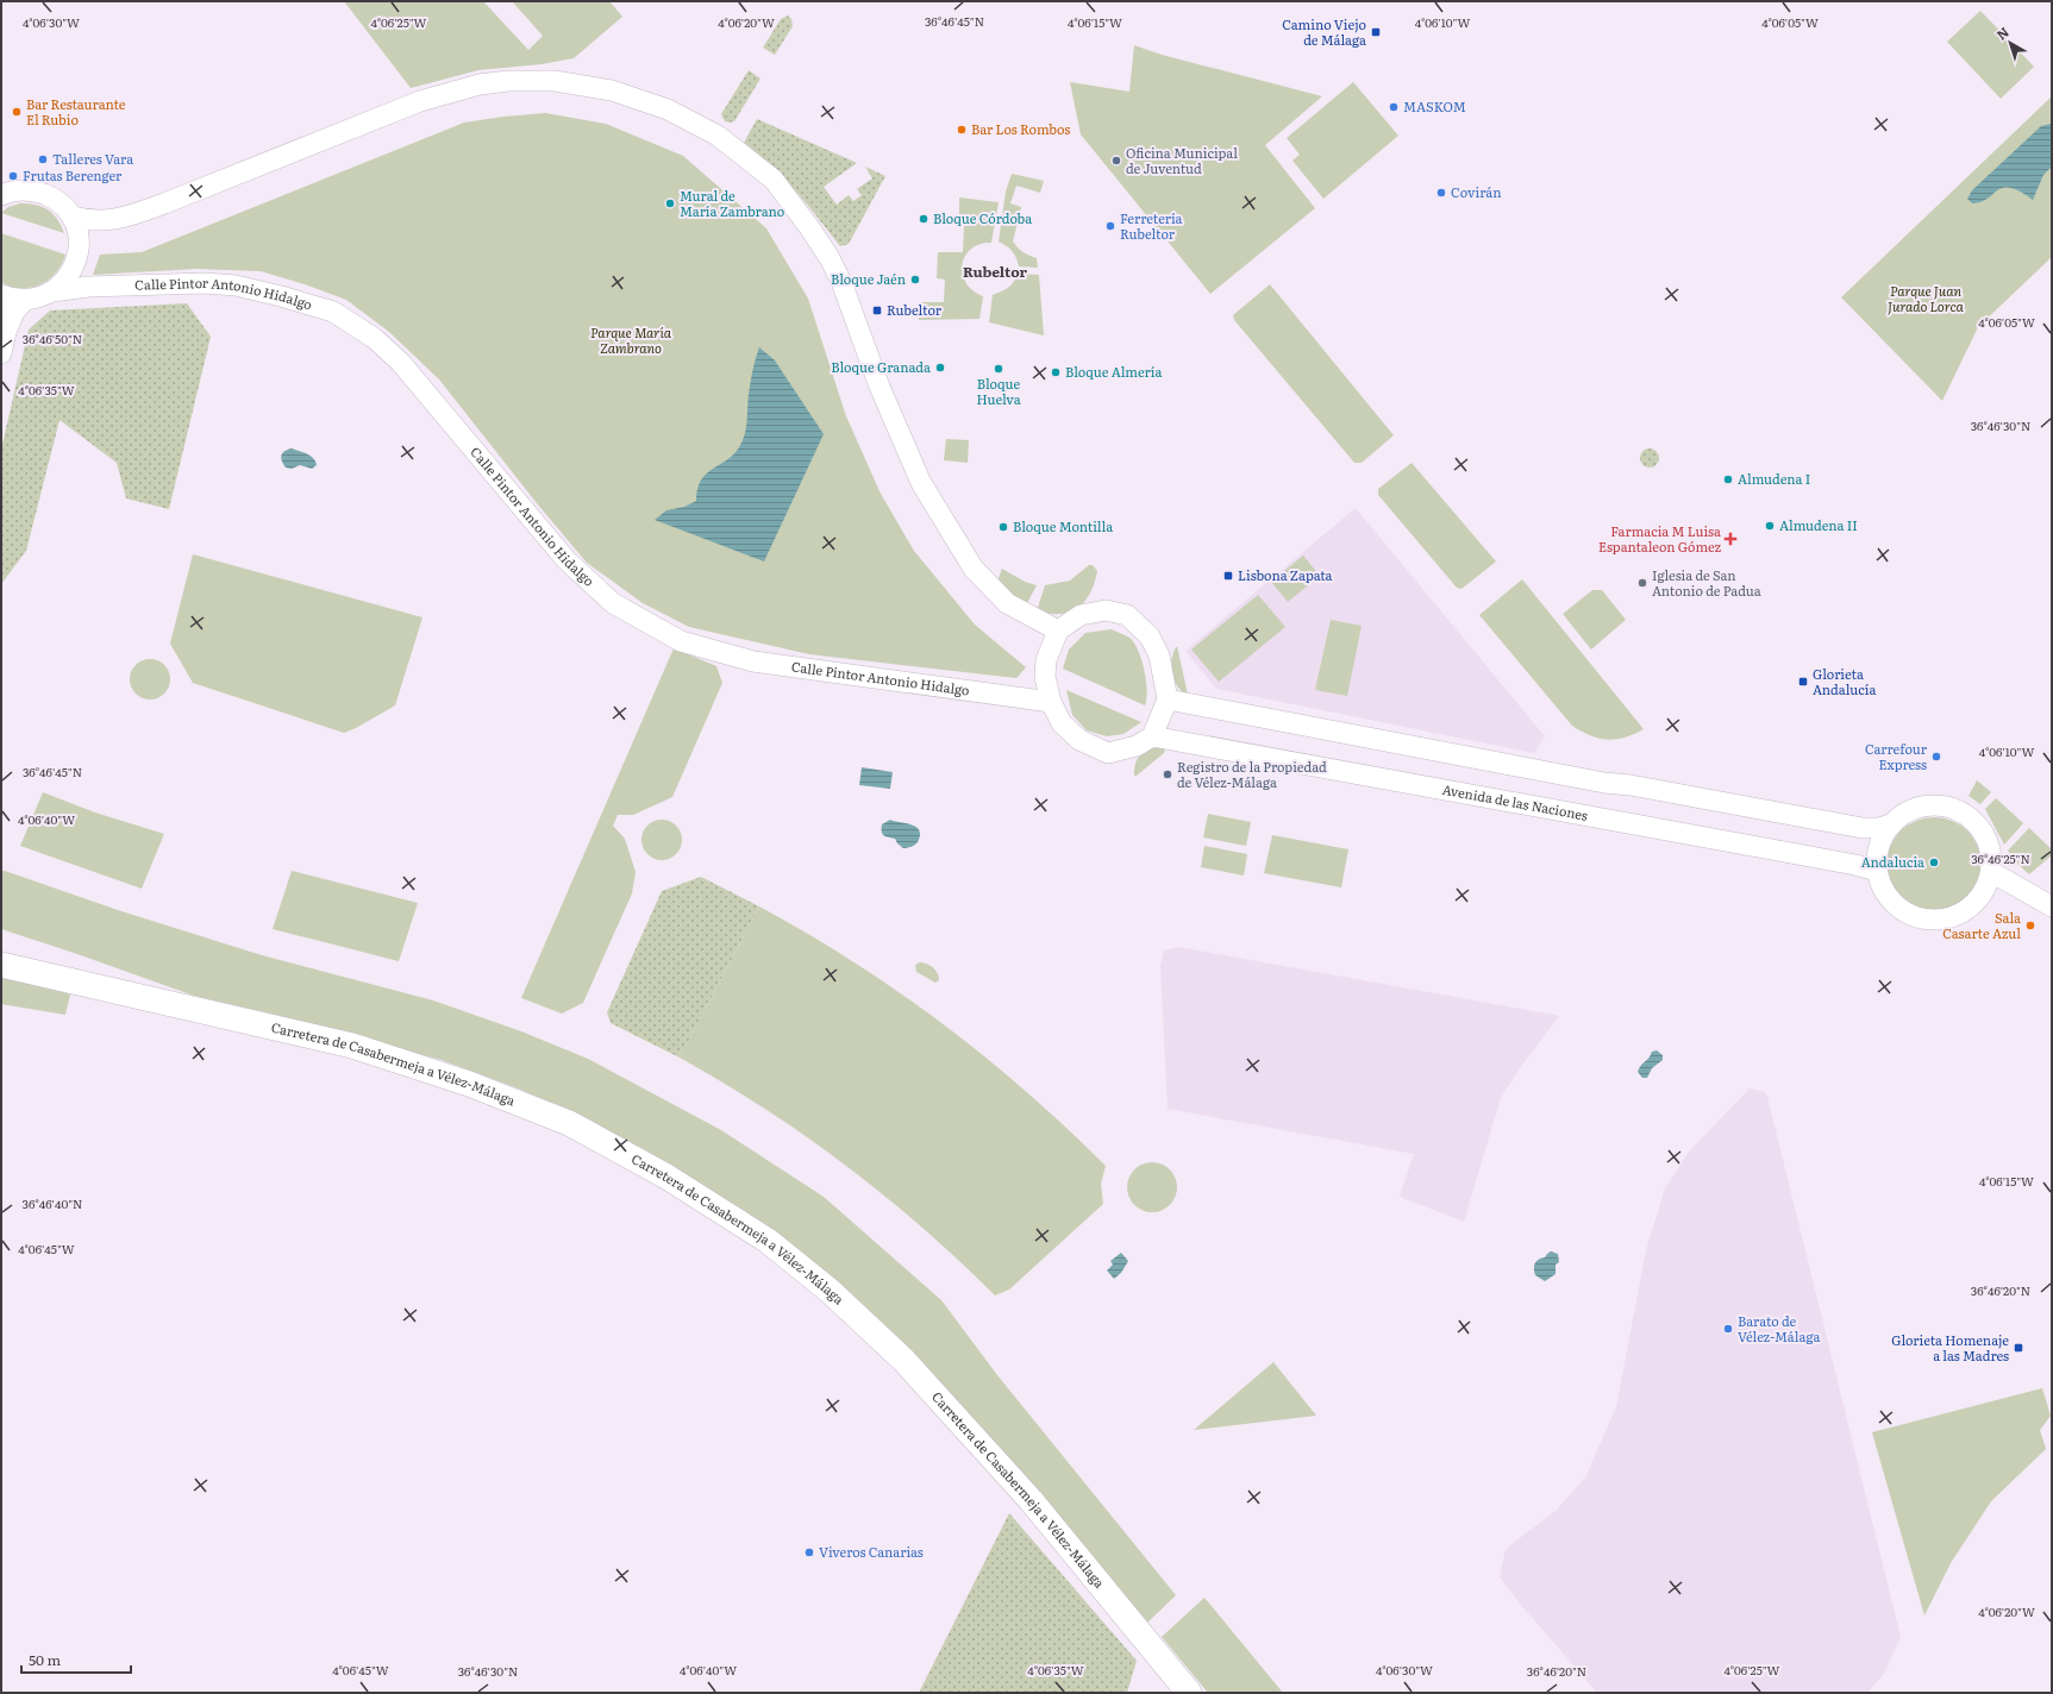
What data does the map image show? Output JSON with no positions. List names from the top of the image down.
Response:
{
  "streets": {
    "main road": ["Carretera de Casabermeja a Vélez-Málaga"],
    "street": ["Calle Pintor Antonio Hidalgo", "Avenida de las Naciones"]
  },
  "crossings": [
    ["Calle Pintor Antonio Hidalgo", "Avenida de las Naciones"]
  ],
  "districts": ["Rubeltor"],
  "parks": ["Parque Juan Jurado Lorca", "Parque María Zambrano"],
  "places": {
    "transit": [
      "Camino Viejo de Málaga",
      "Rubeltor",
      "Lisbona Zapata",
      "Glorieta Andalucía",
      "Glorieta Homenaje a las Madres"
    ],
    "other": [
      "MASKOM",
      "Bar Restaurante El Rubio",
      "Bar Los Rombos",
      "Talleres Vara",
      "Oficina Municipal de Juventud",
      "Frutas Berenger",
      "Covirán",
      "Mural de María Zambrano",
      "Bloque Córdoba",
      "Ferretería Rubeltor",
      "Bloque Jaén",
      "Bloque Granada",
      "Bloque Huelva",
      "Bloque Almería",
      "Almudena I",
      "Almudena II",
      "Bloque Montilla",
      "Iglesia de San Antonio de Padua",
      "Carrefour Express",
      "Registro de la Propiedad de Vélez-Málaga",
      "Andalucia",
      "Sala Casarte Azul",
      "Barato de Vélez-Málaga",
      "Viveros Canarias"
    ],
    "health": ["Farmacia M Luisa Espantaleon Gómez"]
  },
  "scale_bar": "50 m",
  "north": "top left",
  "coordinates": [
    "36°46'45\"N",
    "4°06'30\"W",
    "4°06'25\"W",
    "4°06'20\"W",
    "4°06'15\"W",
    "4°06'10\"W",
    "4°06'05\"W",
    "36°46'50\"N",
    "4°06'35\"W",
    "36°46'30\"N",
    "4°06'40\"W",
    "36°46'25\"N",
    "36°46'40\"N",
    "4°06'45\"W",
    "36°46'20\"N"
  ]
}
